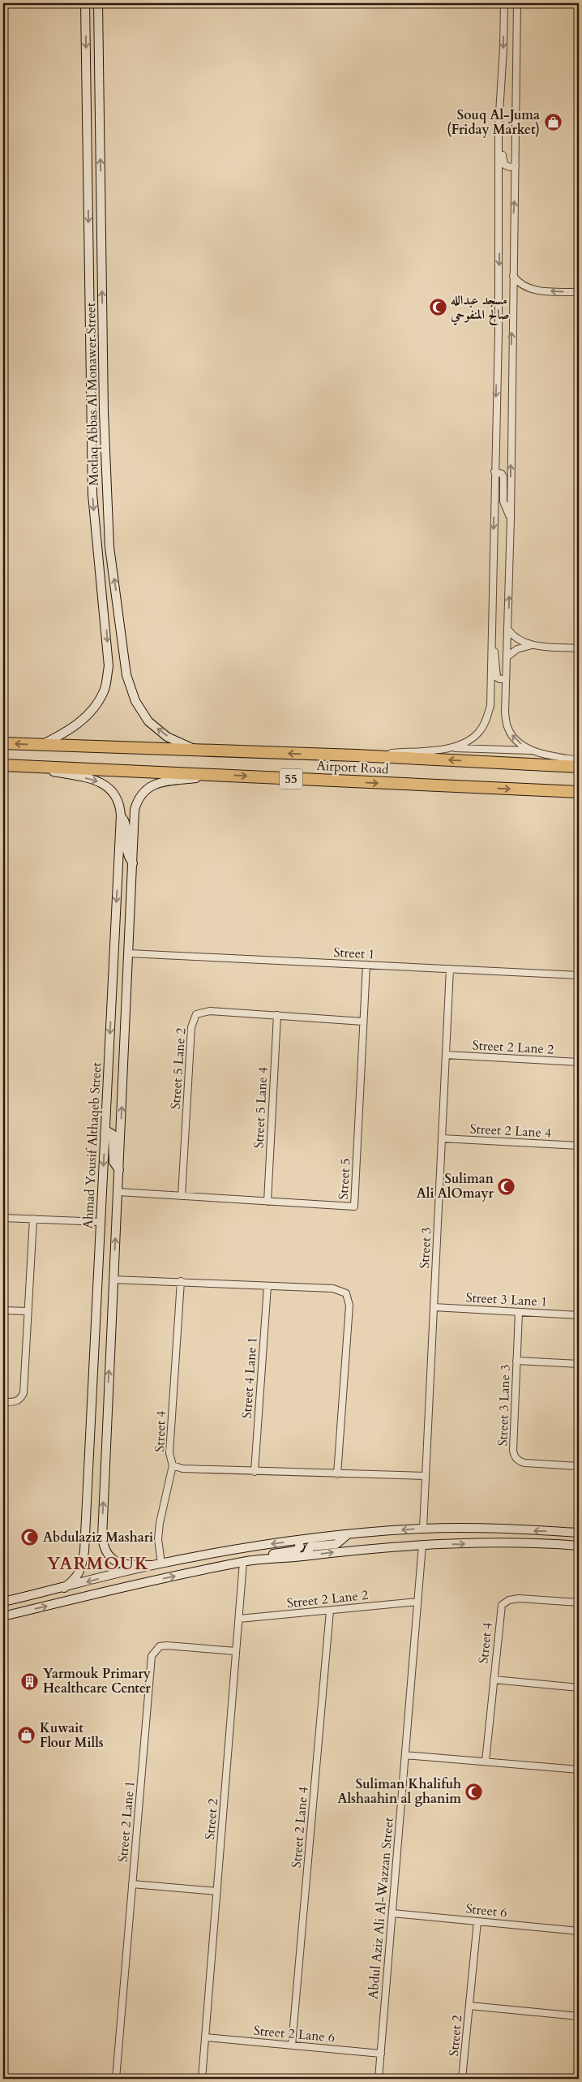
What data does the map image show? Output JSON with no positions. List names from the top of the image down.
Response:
{
  "streets": {
    "highway": ["Airport Road", "55"],
    "street": [
      "Motlaq Abbas Al Monawer Street",
      "Street 1",
      "Street 2 Lane 2",
      "Street 5 Lane 2",
      "Street 5 Lane 4",
      "Street 2 Lane 4",
      "Ahmad Yousif Althaqeb Street",
      "Street 5",
      "Street 3",
      "Street 3 Lane 1",
      "Street 4 Lane 1",
      "Street 3 Lane 3",
      "Street 4",
      "Street 2",
      "Street 2 Lane 1",
      "Abdul Aziz Ali Al-Wazzan Street",
      "Street 6",
      "Street 2 Lane 6"
    ]
  },
  "crossings": [
    ["Motlaq Abbas Al Monawer Street", "Airport Road"],
    ["Airport Road", "Ahmad Yousif Althaqeb Street"],
    ["Street 1", "Ahmad Yousif Althaqeb Street"],
    ["Street 1", "Street 5"],
    ["Street 1", "Street 3"],
    ["Street 2 Lane 2", "Street 2 Lane 4"],
    ["Street 2 Lane 2", "Street 3"],
    ["Street 2 Lane 2", "Street 2"],
    ["Street 2 Lane 2", "Abdul Aziz Ali Al-Wazzan Street"],
    ["Street 5 Lane 2", "Street 5 Lane 4"],
    ["Street 5 Lane 2", "Street 5"],
    ["Street 5 Lane 4", "Street 5"],
    ["Street 2 Lane 4", "Street 3"],
    ["Street 2 Lane 4", "Street 2 Lane 6"],
    ["Ahmad Yousif Althaqeb Street", "Street 5"],
    ["Street 3", "Street 3 Lane 1"],
    ["Street 3", "Street 4"],
    ["Street 3 Lane 1", "Street 3 Lane 3"],
    ["Street 4 Lane 1", "Street 4"],
    ["Street 2", "Street 2 Lane 1"],
    ["Street 2", "Street 6"],
    ["Street 2", "Street 2 Lane 6"],
    ["Abdul Aziz Ali Al-Wazzan Street", "Street 6"],
    ["Abdul Aziz Ali Al-Wazzan Street", "Street 2 Lane 6"]
  ],
  "districts": ["YARMOUK"],
  "places": {
    "shop": ["Souq Al-Juma (Friday Market)", "Kuwait Flour Mills"],
    "mosque": [
      "مسجد عبدالله صالح المنفوحي",
      "Suliman Ali AlOmayr",
      "Abdulaziz Mashari",
      "Suliman Khalifuh Alshaahin al ghanim"
    ],
    "building": ["Yarmouk Primary Healthcare Center"]
  }
}
